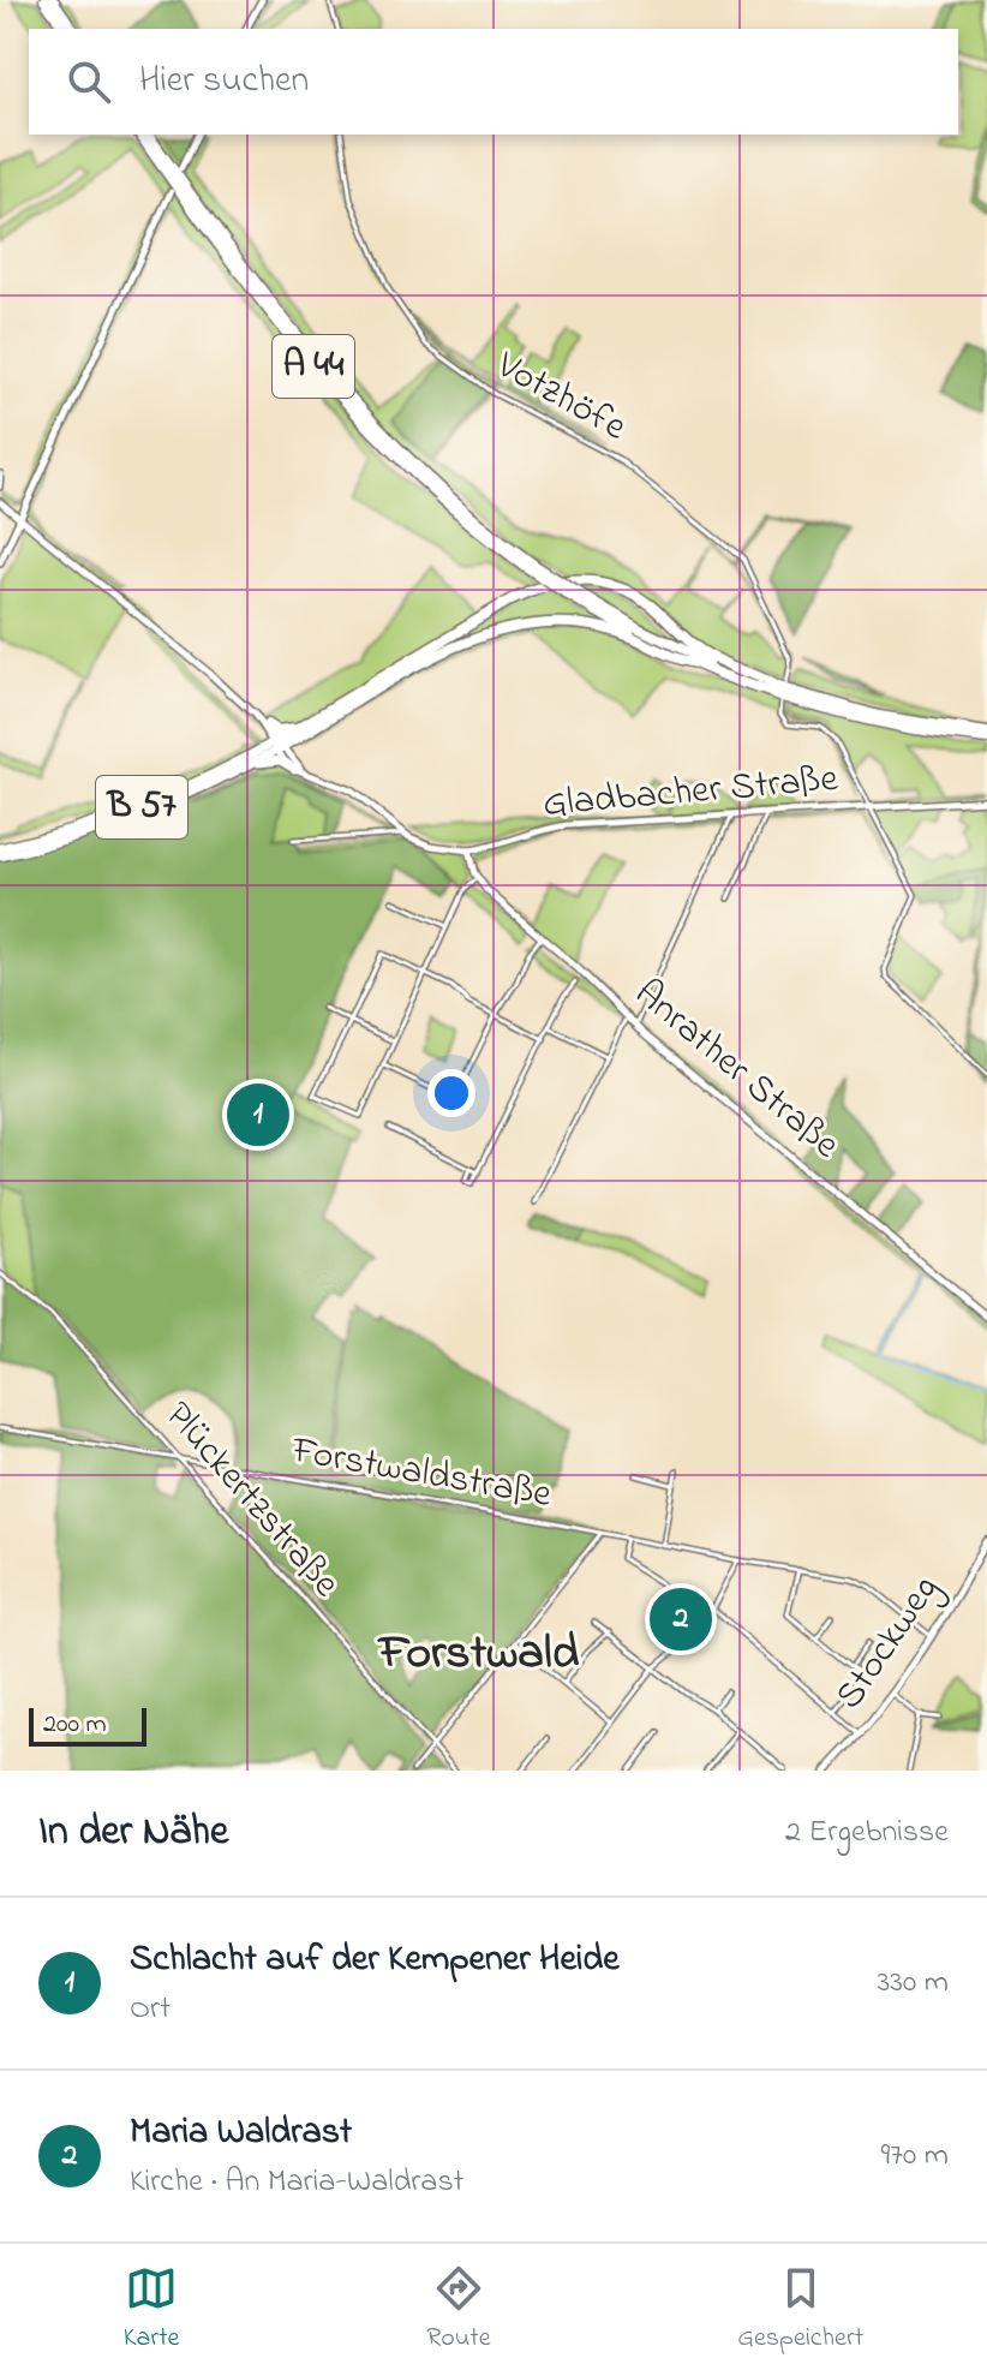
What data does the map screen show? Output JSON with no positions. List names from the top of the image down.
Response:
{
  "streets": {
    "highway": ["A 44"],
    "main road": [
      "Gladbacher Straße",
      "B 57",
      "Anrather Straße",
      "Stockweg"
    ],
    "street": ["Votzhöfe", "Forstwaldstraße", "Plückertzstraße"]
  },
  "crossings": [
    ["A 44", "Votzhöfe"],
    ["Gladbacher Straße", "Anrather Straße"],
    ["Forstwaldstraße", "Plückertzstraße"],
    ["Forstwaldstraße", "Stockweg"]
  ],
  "districts": ["Forstwald"],
  "scale_bar": "200 m",
  "page": {
    "search": "Hier suchen",
    "pins": ["1", "2"],
    "scale": "200 m",
    "heading": ["In der Nähe", "2 Ergebnisse"],
    "list": [
      {
        "mark": "1",
        "name": "Schlacht auf der Kempener Heide",
        "note": "Ort",
        "value": "330 m"
      },
      {
        "mark": "2",
        "name": "Maria Waldrast",
        "note": "Kirche · An Maria-Waldrast",
        "value": "970 m"
      }
    ],
    "nav": ["Karte", "Route", "Gespeichert"]
  }
}
